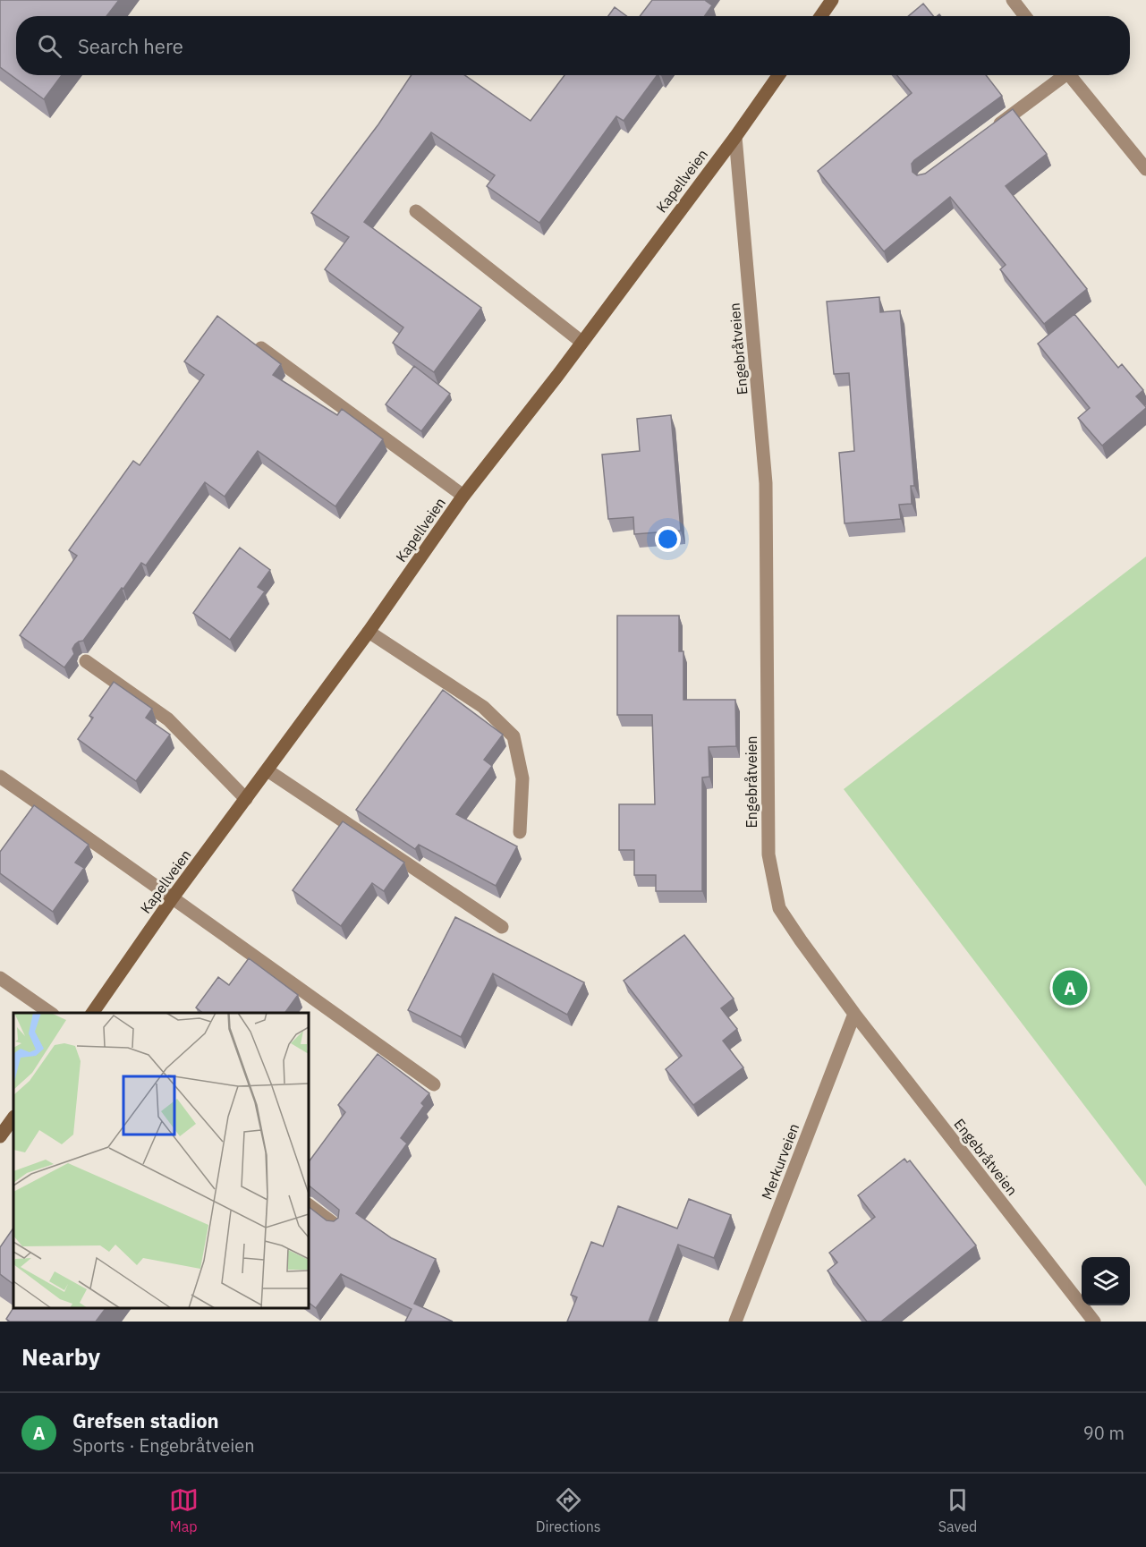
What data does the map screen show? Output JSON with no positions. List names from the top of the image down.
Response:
{
  "streets": {
    "street": ["Kapellveien", "Engebråtveien", "Merkurveien"]
  },
  "crossings": [
    ["Kapellveien", "Engebråtveien"],
    ["Engebråtveien", "Merkurveien"]
  ],
  "page": {
    "search": "Search here",
    "pins": "A",
    "heading": "Nearby",
    "list": [
      {
        "mark": "A",
        "name": "Grefsen stadion",
        "note": "Sports · Engebråtveien",
        "value": "90 m"
      }
    ],
    "nav": ["Map", "Directions", "Saved"]
  }
}
